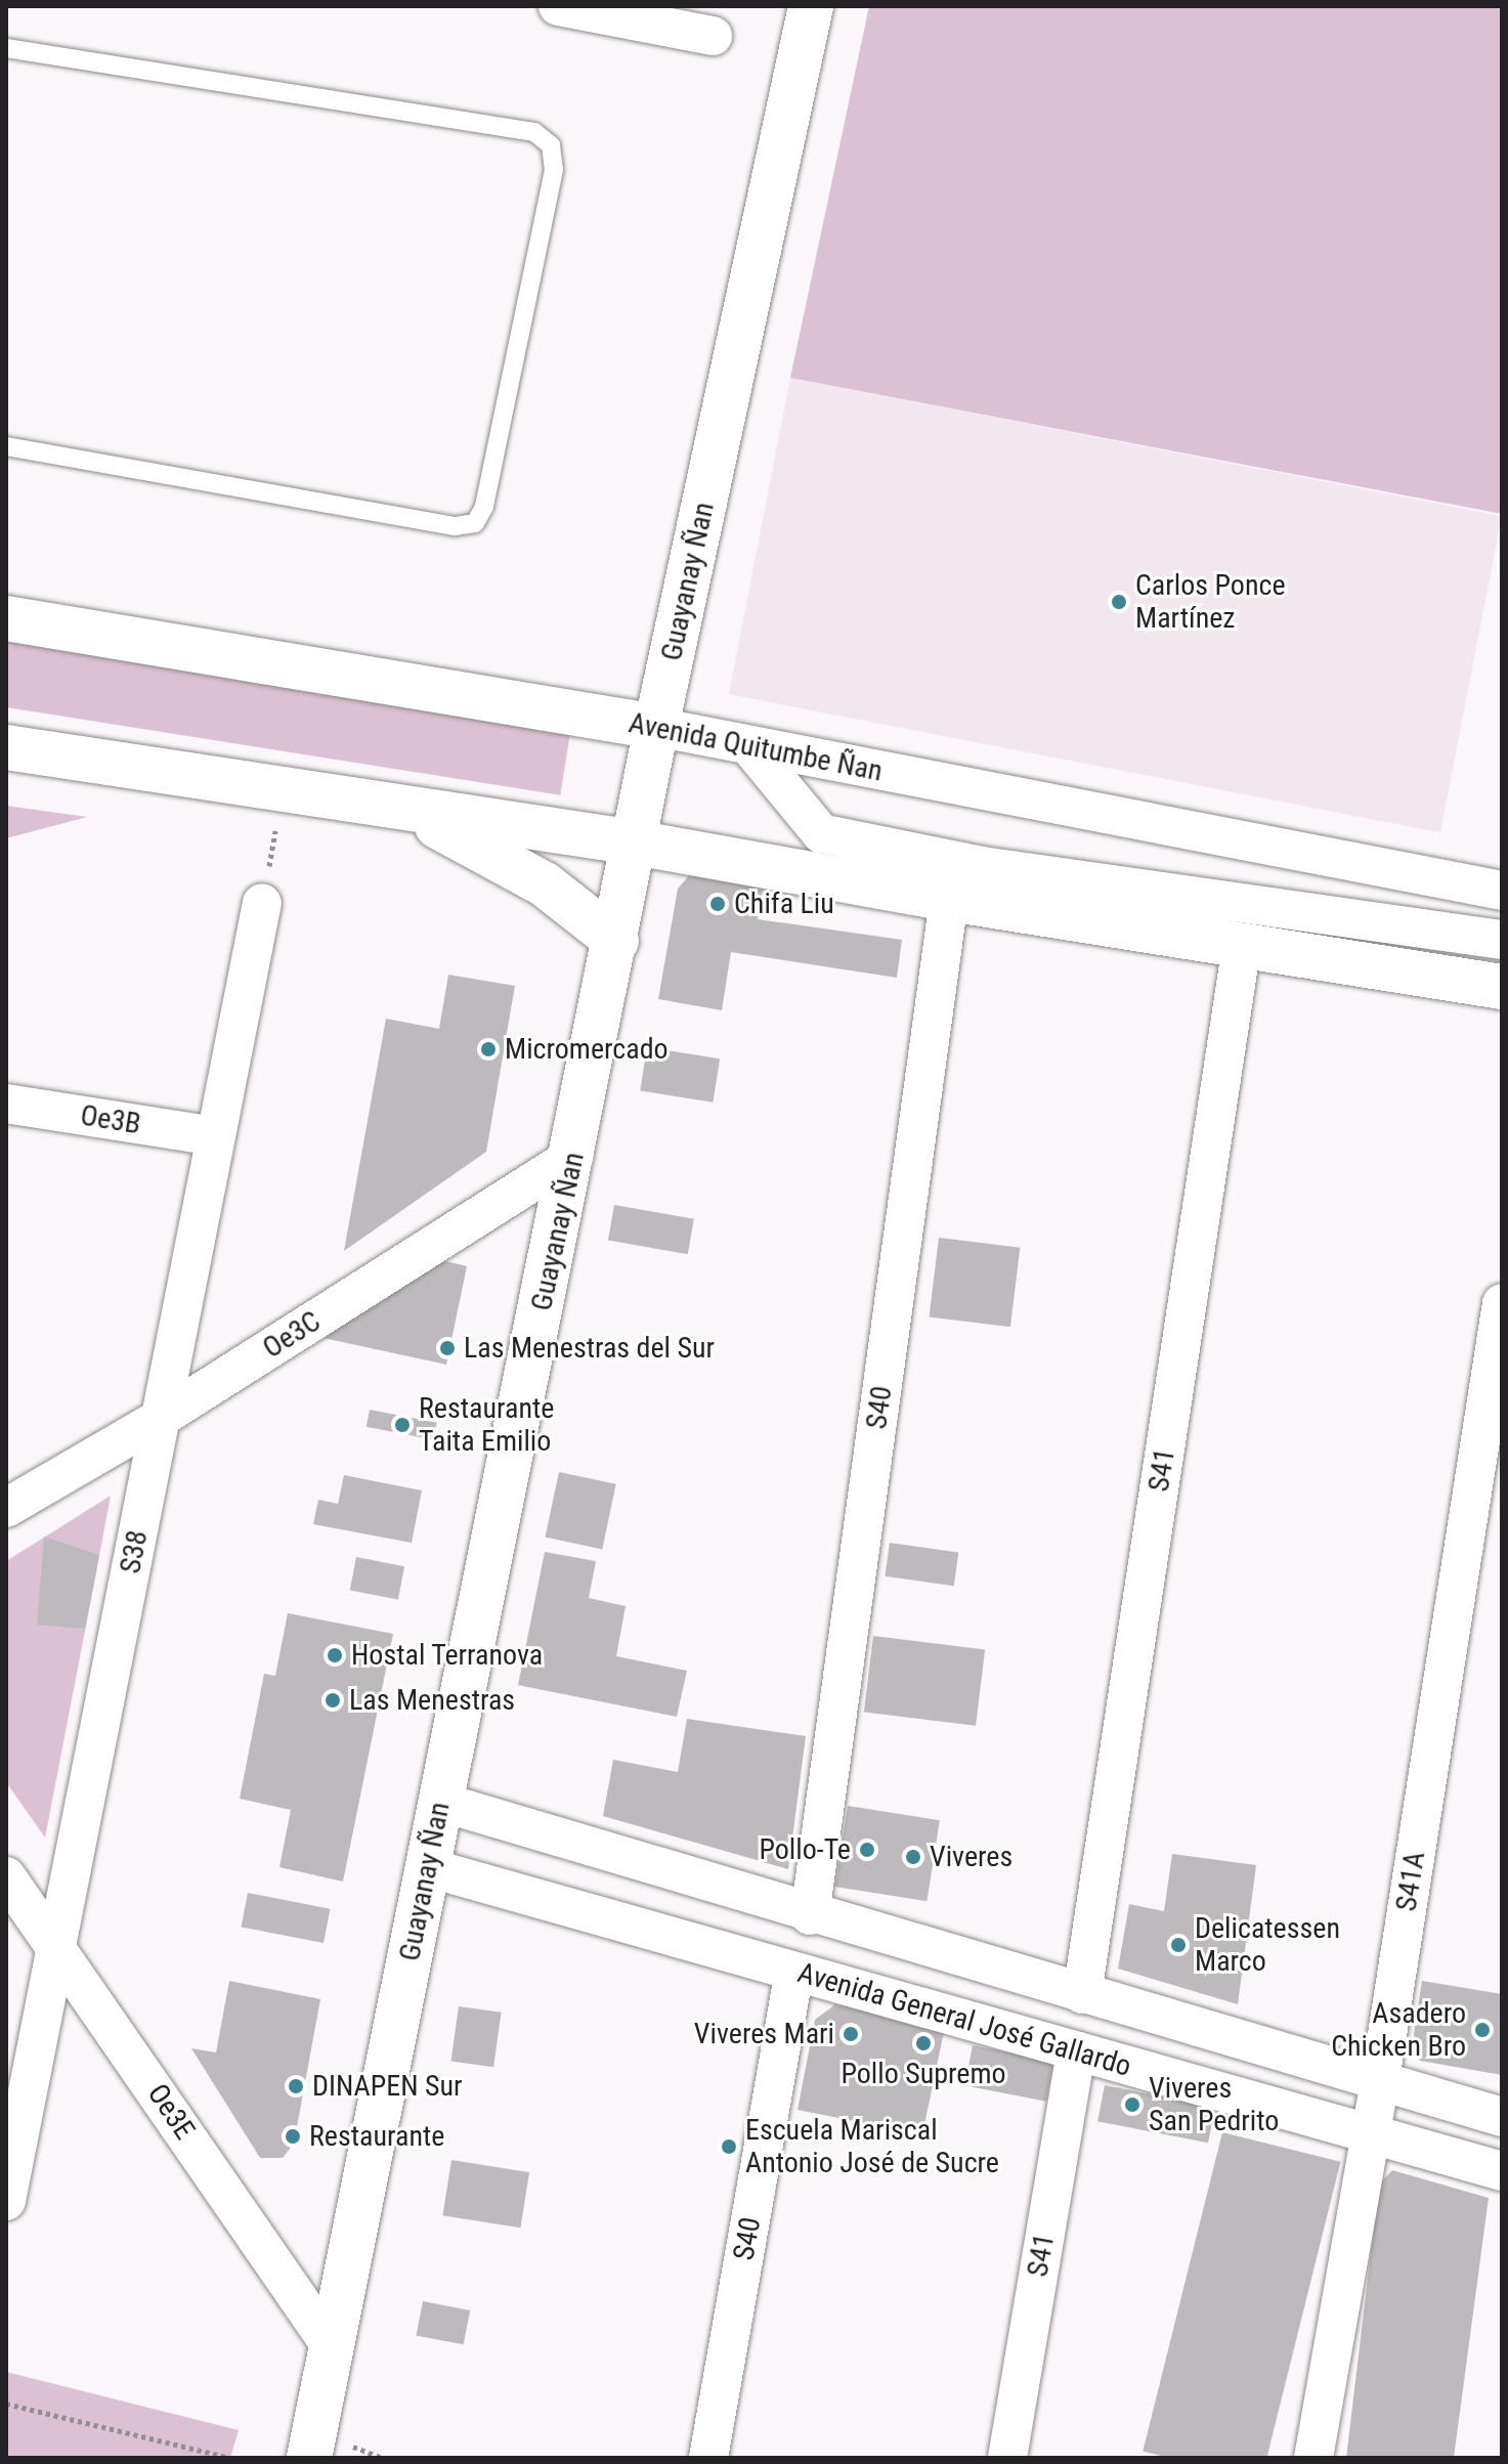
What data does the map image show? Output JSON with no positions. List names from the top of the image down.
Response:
{
  "streets": {
    "main road": ["Guayanay Ñan", "Avenida Quitumbe Ñan"],
    "street": [
      "Oe3B",
      "Oe3C",
      "S40",
      "S41",
      "S38",
      "S41A",
      "Avenida General José Gallardo",
      "Oe3E"
    ]
  },
  "crossings": [
    ["Guayanay Ñan", "Avenida Quitumbe Ñan"],
    ["Guayanay Ñan", "Oe3C"],
    ["Guayanay Ñan", "Avenida General José Gallardo"],
    ["Guayanay Ñan", "Oe3E"],
    ["Oe3B", "S38"],
    ["Oe3C", "S38"],
    ["S40", "Avenida General José Gallardo"],
    ["S41", "Avenida General José Gallardo"],
    ["S38", "Oe3E"],
    ["S41A", "Avenida General José Gallardo"]
  ],
  "places": [
    "Carlos Ponce Martínez",
    "Chifa Liu",
    "Micromercado",
    "Las Menestras del Sur",
    "Restaurante Taita Emilio",
    "Hostal Terranova",
    "Las Menestras",
    "Pollo-Te",
    "Viveres",
    "Delicatessen Marco",
    "Asadero Chicken Bro",
    "Viveres Mari",
    "Pollo Supremo",
    "DINAPEN Sur",
    "Viveres San Pedrito",
    "Restaurante",
    "Escuela Mariscal Antonio José de Sucre"
  ]
}
